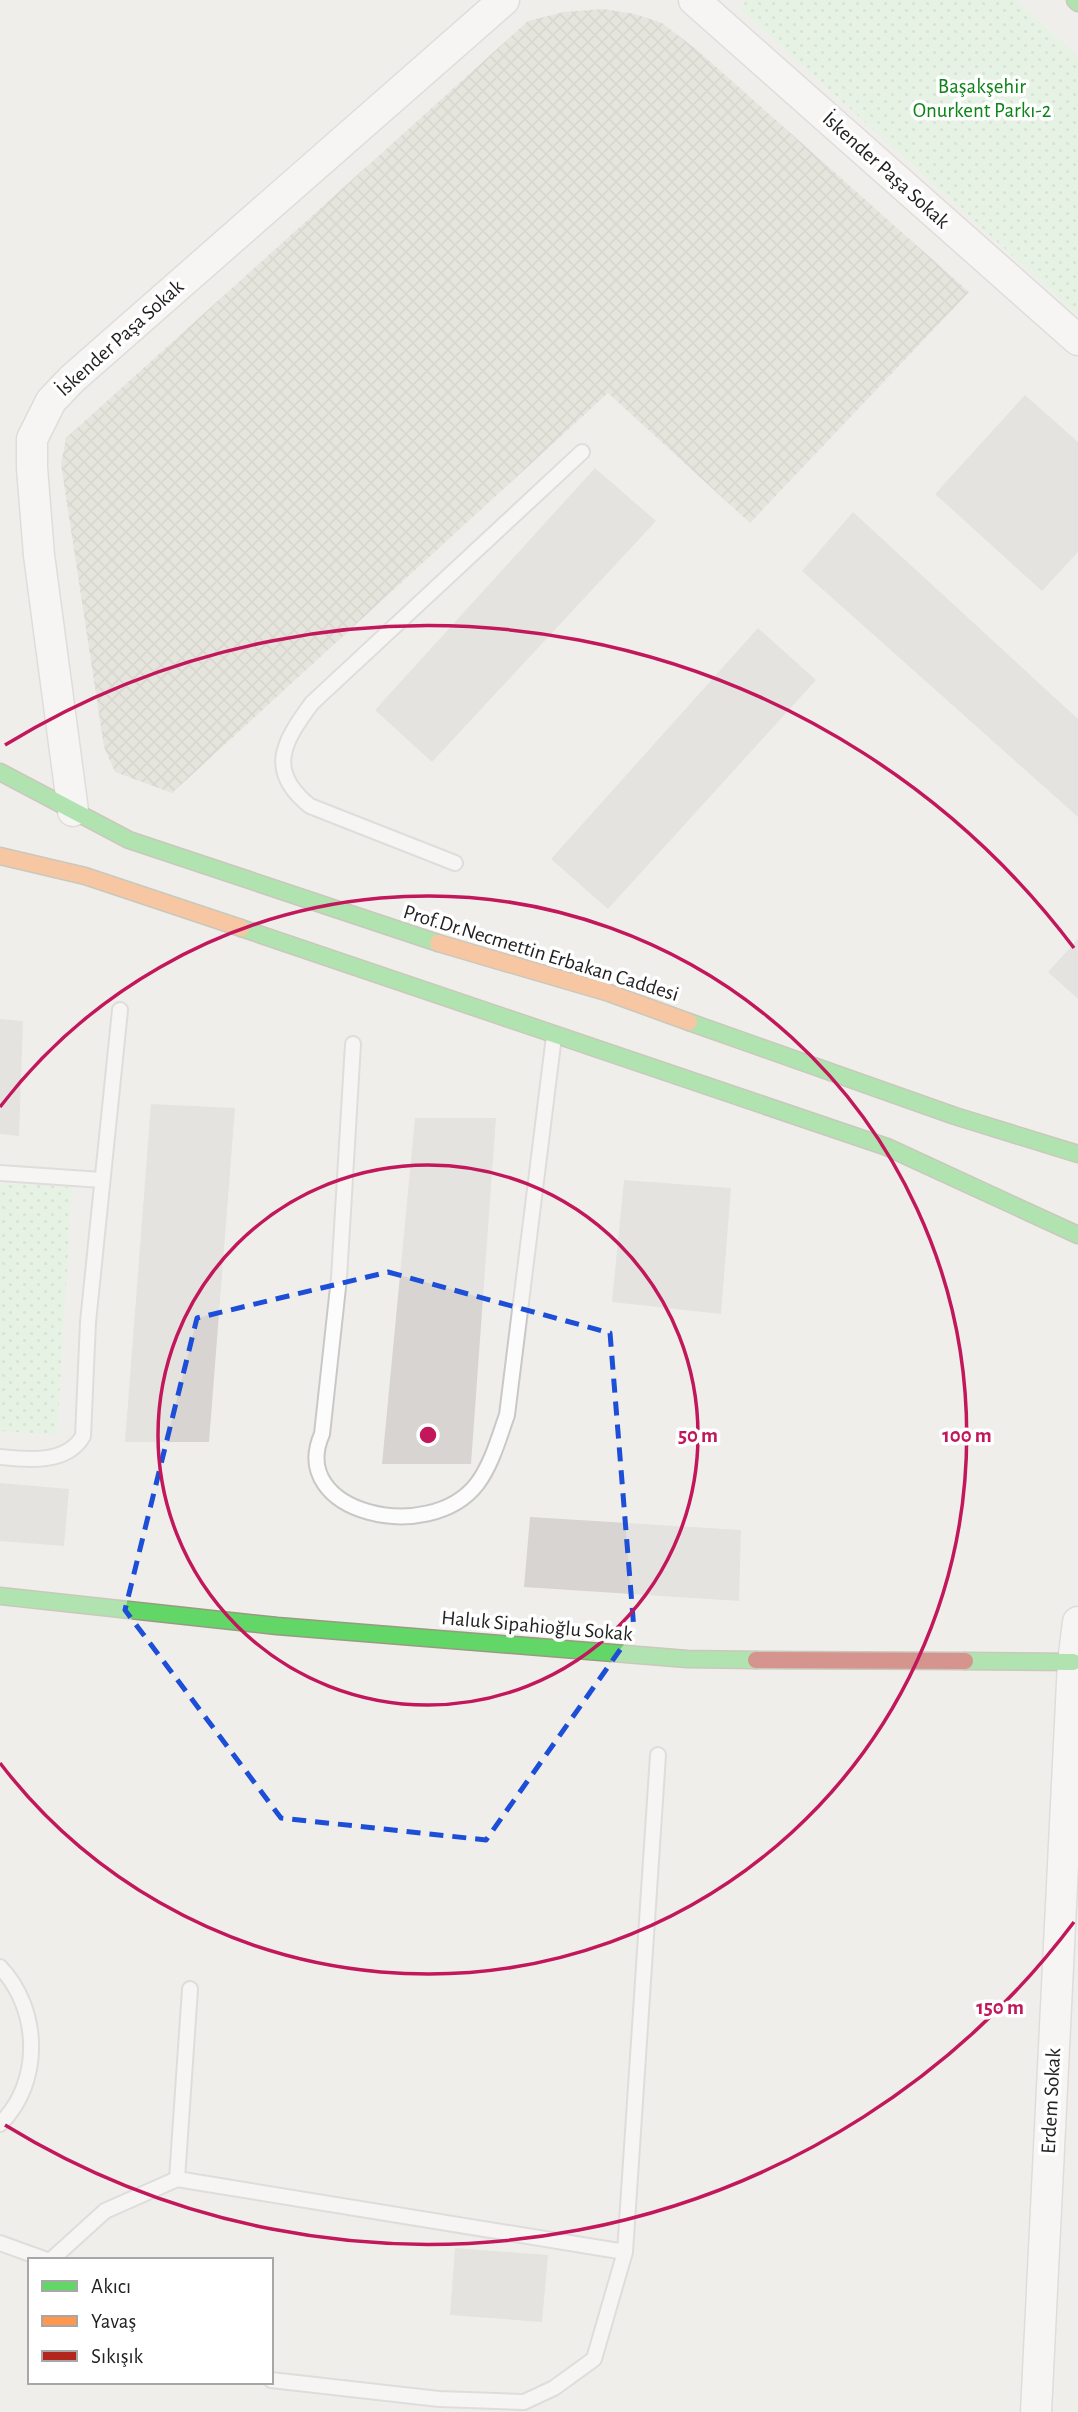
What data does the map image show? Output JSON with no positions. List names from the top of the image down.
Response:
{
  "streets": {
    "main road": ["Prof.Dr.Necmettin Erbakan Caddesi", "Haluk Sipahioğlu Sokak"],
    "street": ["İskender Paşa Sokak", "Erdem Sokak"]
  },
  "crossings": [
    ["İskender Paşa Sokak", "Prof.Dr.Necmettin Erbakan Caddesi"],
    ["Haluk Sipahioğlu Sokak", "Erdem Sokak"]
  ],
  "parks": ["Başakşehir Onurkent Parkı-2"],
  "legend": ["Akıcı", "Yavaş", "Sıkışık"],
  "rings": ["50 m", "100 m", "150 m"]
}
